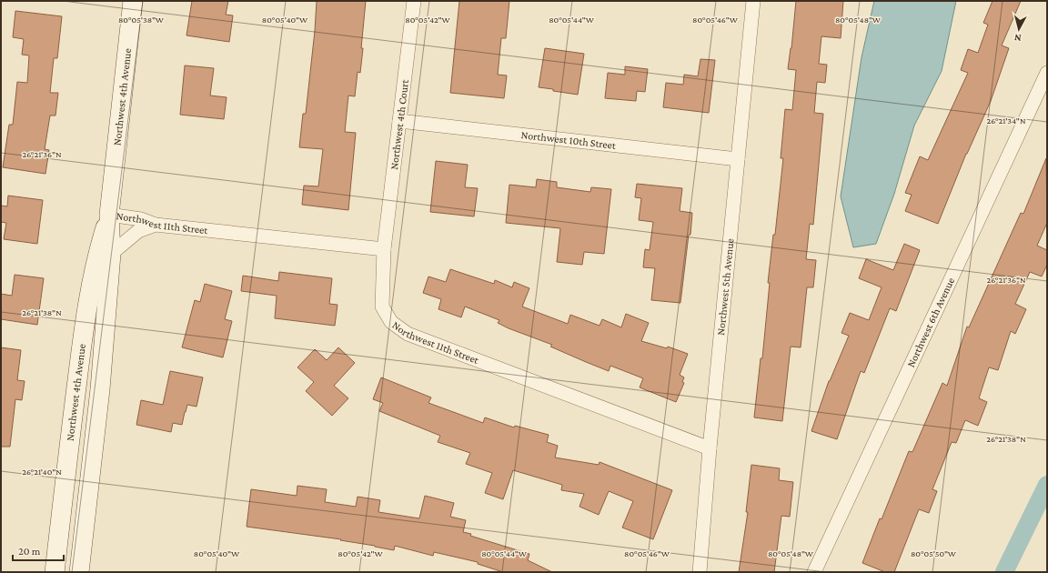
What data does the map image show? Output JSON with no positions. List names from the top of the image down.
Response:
{
  "streets": {
    "street": [
      "Northwest 4th Avenue",
      "Northwest 4th Court",
      "Northwest 10th Street",
      "Northwest 11th Street",
      "Northwest 5th Avenue",
      "Northwest 6th Avenue"
    ]
  },
  "crossings": [
    ["Northwest 4th Avenue", "Northwest 11th Street"],
    ["Northwest 4th Court", "Northwest 10th Street"],
    ["Northwest 4th Court", "Northwest 11th Street"],
    ["Northwest 10th Street", "Northwest 5th Avenue"],
    ["Northwest 11th Street", "Northwest 5th Avenue"]
  ],
  "scale_bar": "20 m",
  "north": "bottom",
  "coordinates": [
    "80°05'38\"W",
    "80°05'40\"W",
    "80°05'42\"W",
    "80°05'44\"W",
    "80°05'46\"W",
    "80°05'48\"W",
    "26°21'34\"N",
    "26°21'36\"N",
    "26°21'38\"N",
    "26°21'40\"N",
    "80°05'50\"W"
  ]
}
